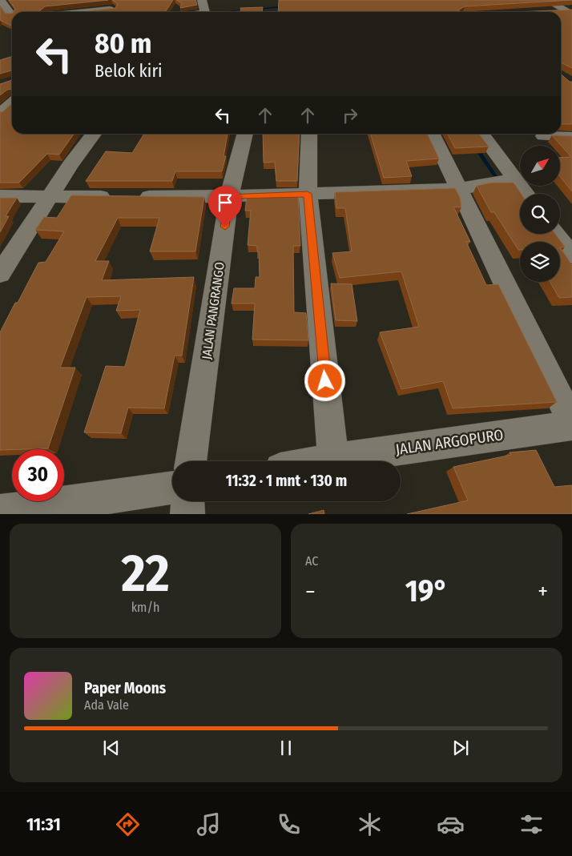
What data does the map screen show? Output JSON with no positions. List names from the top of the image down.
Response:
{
  "streets": {
    "street": ["JALAN PANGRANGO", "JALAN ARGOPURO"]
  },
  "north": "top right",
  "page": {
    "turn": ["80 m", "Belok kiri"],
    "limit": "30",
    "trip": "11:32 · 1 mnt · 130 m",
    "tile": [
      ["22", "km/h"],
      "AC"
    ],
    "heat": ["−", "19°", "+"],
    "song": ["Paper Moons", "Ada Vale"],
    "tabs": "11:31"
  }
}
